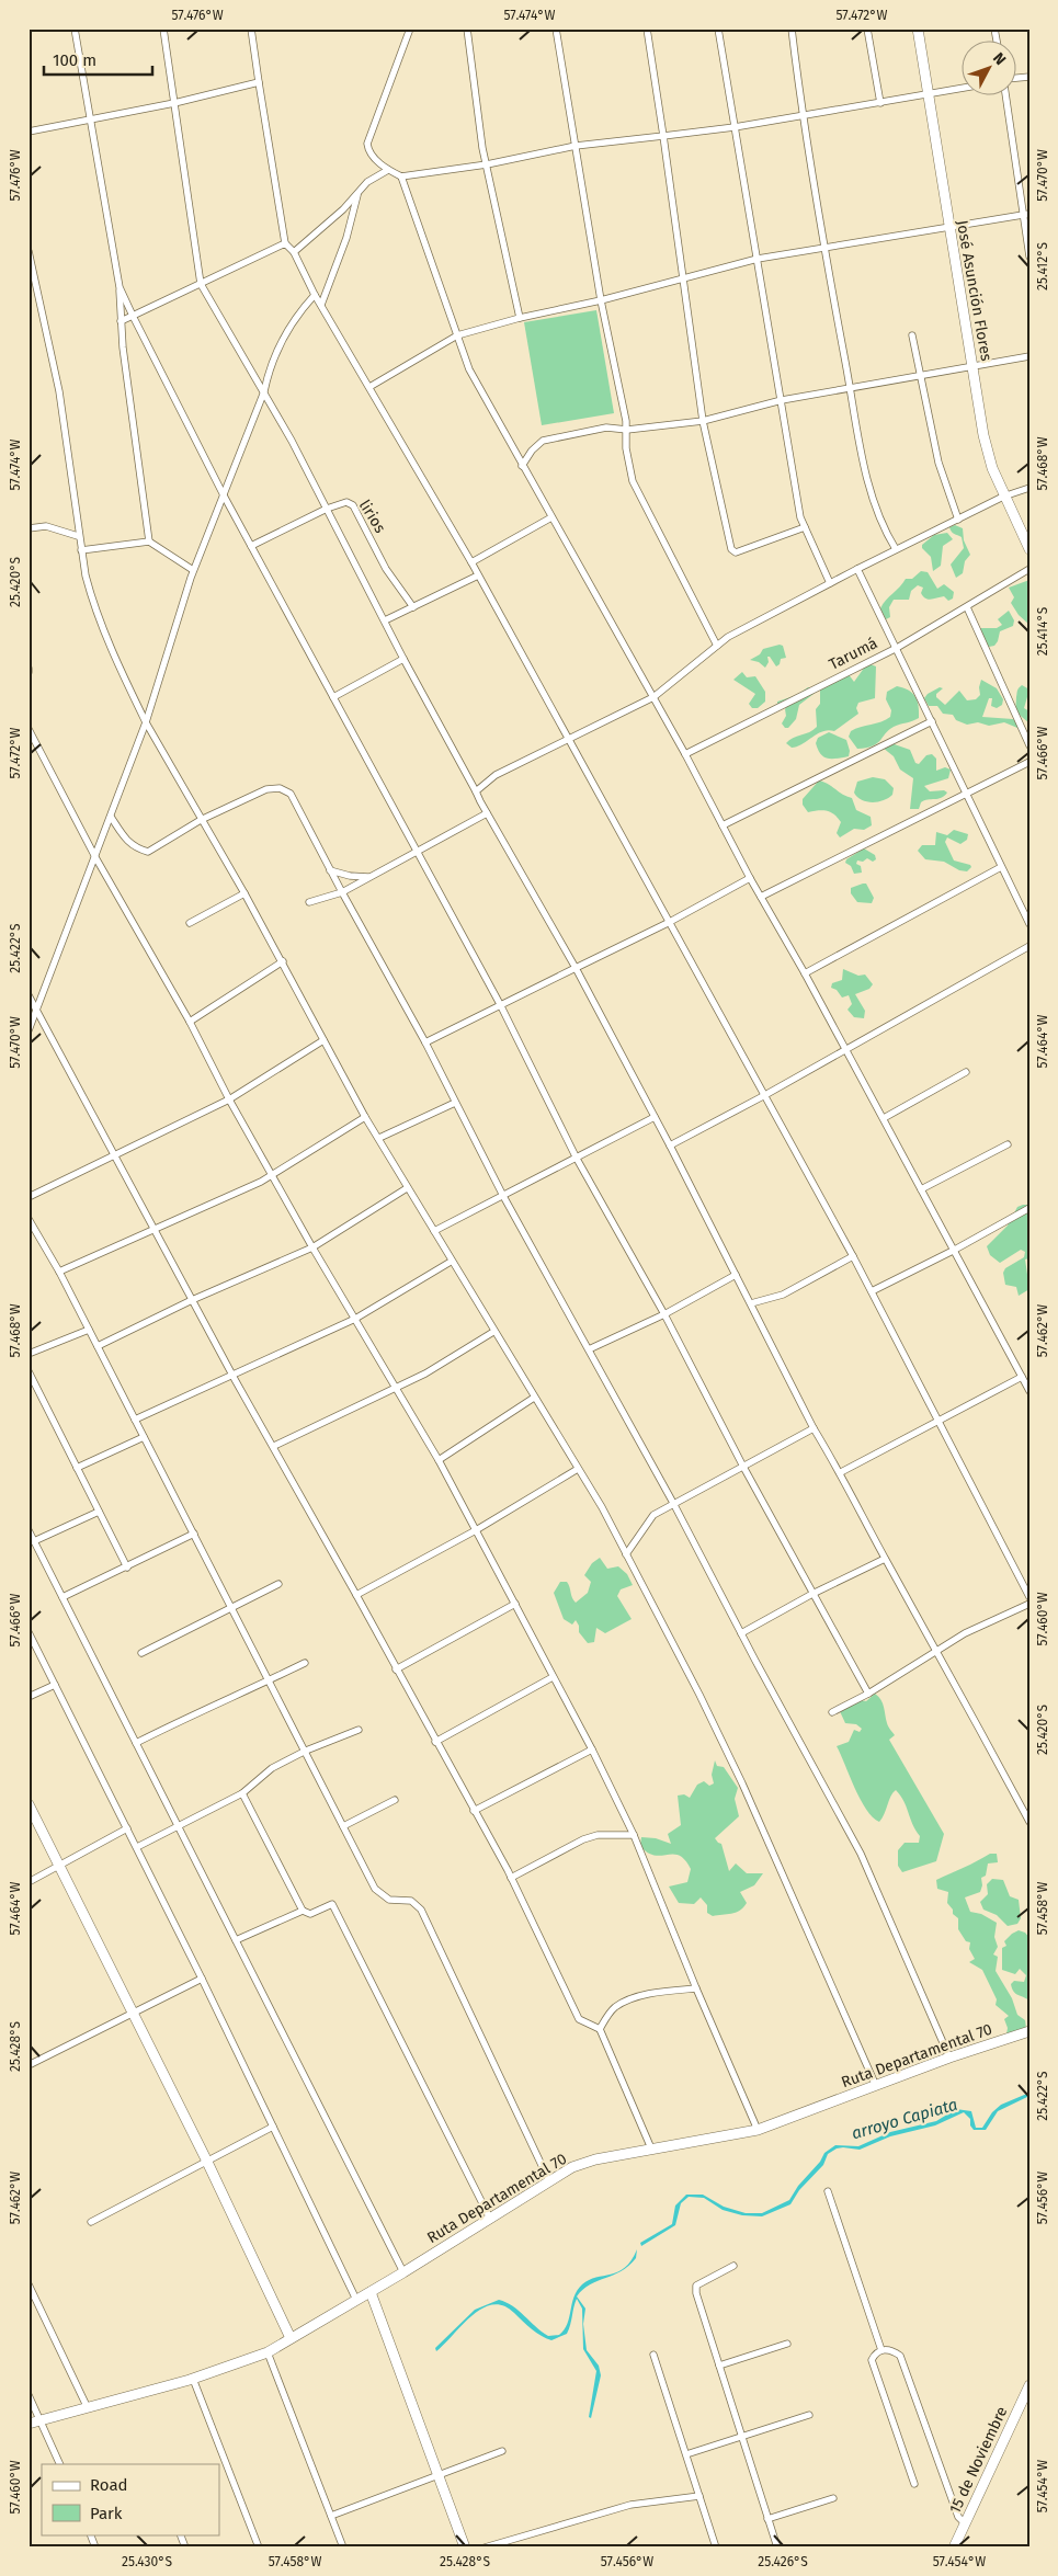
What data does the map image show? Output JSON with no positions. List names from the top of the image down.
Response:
{
  "streets": {
    "street": [
      "José Asunción Flores",
      "lirios",
      "Tarumá",
      "Ruta Departamental 70",
      "15 de Noviembre"
    ]
  },
  "water": ["arroyo Capiata"],
  "legend": ["Road", "Park"],
  "scale_bar": "100 m",
  "north": "top right",
  "coordinates": [
    "57.476°W",
    "57.474°W",
    "57.472°W",
    "57.470°W",
    "25.412°S",
    "57.468°W",
    "25.420°S",
    "25.414°S",
    "57.466°W",
    "25.422°S",
    "57.464°W",
    "57.462°W",
    "57.460°W",
    "57.458°W",
    "25.428°S",
    "57.456°W",
    "57.454°W",
    "25.430°S",
    "25.426°S"
  ]
}
